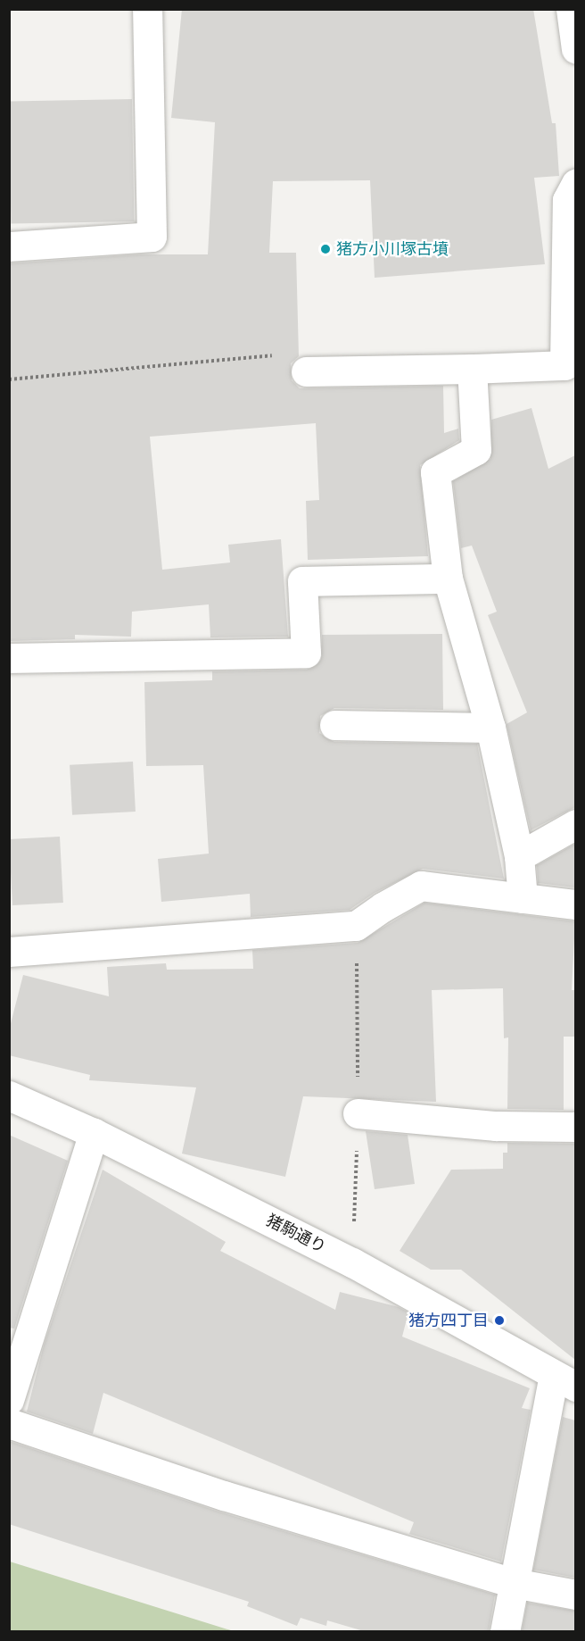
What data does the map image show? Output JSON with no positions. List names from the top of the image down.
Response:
{
  "streets": {
    "street": ["猪駒通り"]
  },
  "places": ["猪方小川塚古墳", "猪方四丁目"]
}
